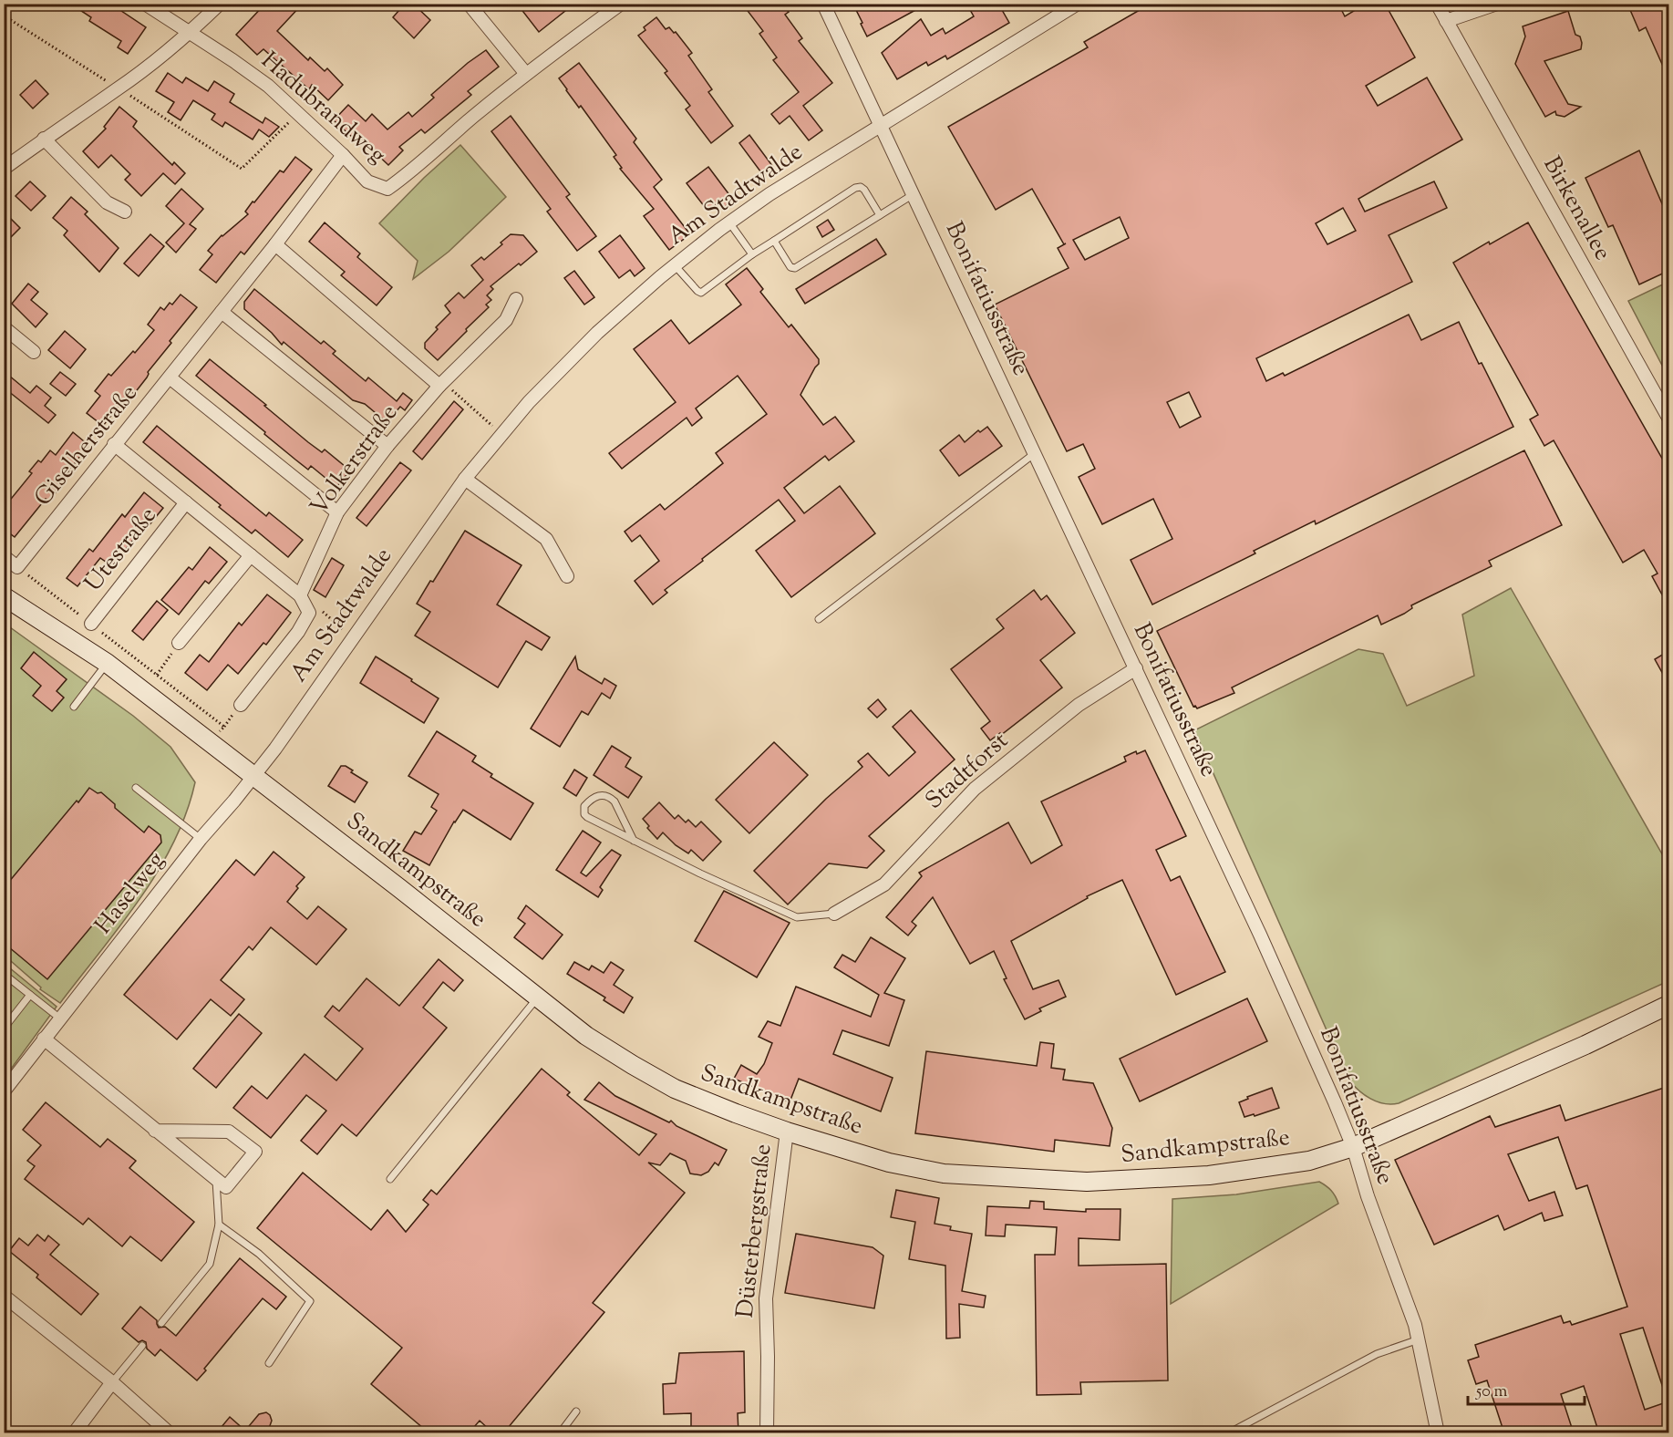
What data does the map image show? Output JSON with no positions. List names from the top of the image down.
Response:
{
  "streets": {
    "street": [
      "Hadubrandweg",
      "Am Stadtwalde",
      "Birkenallee",
      "Bonifatiusstraße",
      "Giselherstraße",
      "Volkerstraße",
      "Utestraße",
      "Stadtforst",
      "Sandkampstraße",
      "Haselweg",
      "Düsterbergstraße"
    ]
  },
  "crossings": [
    ["Hadubrandweg", "Giselherstraße"],
    ["Am Stadtwalde", "Bonifatiusstraße"],
    ["Am Stadtwalde", "Sandkampstraße"],
    ["Am Stadtwalde", "Haselweg"],
    ["Bonifatiusstraße", "Stadtforst"],
    ["Bonifatiusstraße", "Sandkampstraße"],
    ["Giselherstraße", "Volkerstraße"],
    ["Giselherstraße", "Utestraße"],
    ["Volkerstraße", "Utestraße"],
    ["Sandkampstraße", "Haselweg"],
    ["Sandkampstraße", "Düsterbergstraße"]
  ],
  "scale_bar": "50 m"
}
